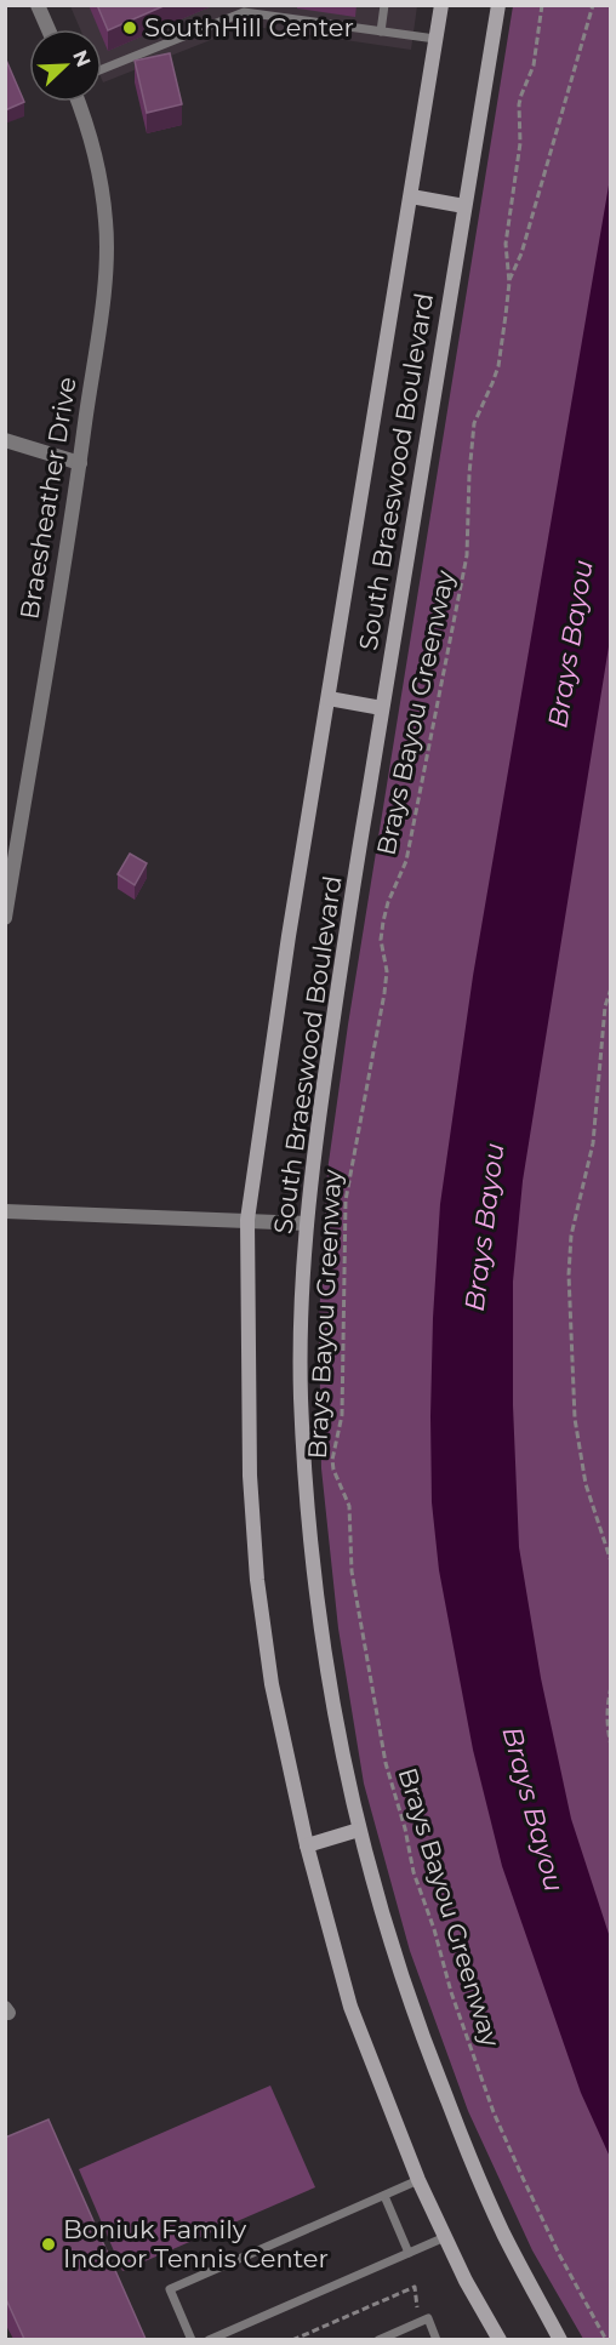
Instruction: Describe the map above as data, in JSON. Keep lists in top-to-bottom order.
{
  "streets": {
    "main road": ["South Braeswood Boulevard"],
    "street": ["Braesheather Drive"],
    "path": ["Brays Bayou Greenway"]
  },
  "water": ["Brays Bayou"],
  "places": ["SouthHill Center", "Boniuk Family Indoor Tennis Center"],
  "north": "top right"
}
